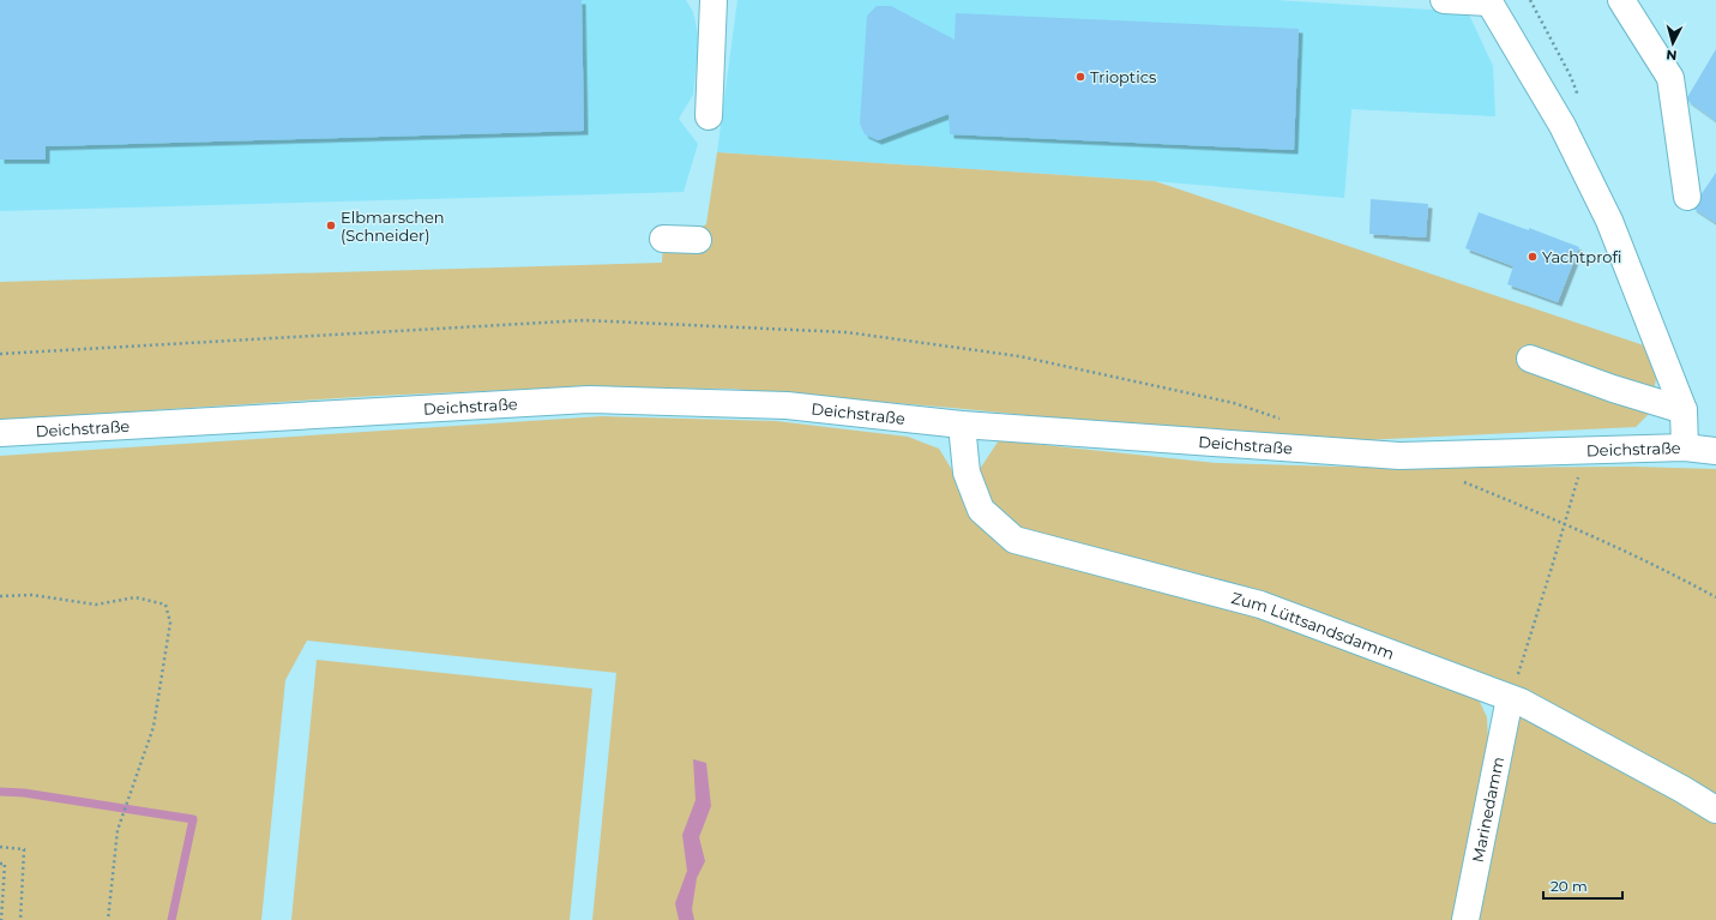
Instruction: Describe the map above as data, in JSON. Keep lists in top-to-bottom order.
{
  "streets": {
    "street": ["Deichstraße", "Zum Lüttsandsdamm", "Marinedamm"]
  },
  "crossings": [
    ["Deichstraße", "Zum Lüttsandsdamm"],
    ["Zum Lüttsandsdamm", "Marinedamm"]
  ],
  "places": ["Trioptics", "Elbmarschen (Schneider)", "Yachtprofi"],
  "scale_bar": "20 m",
  "north": "bottom"
}
